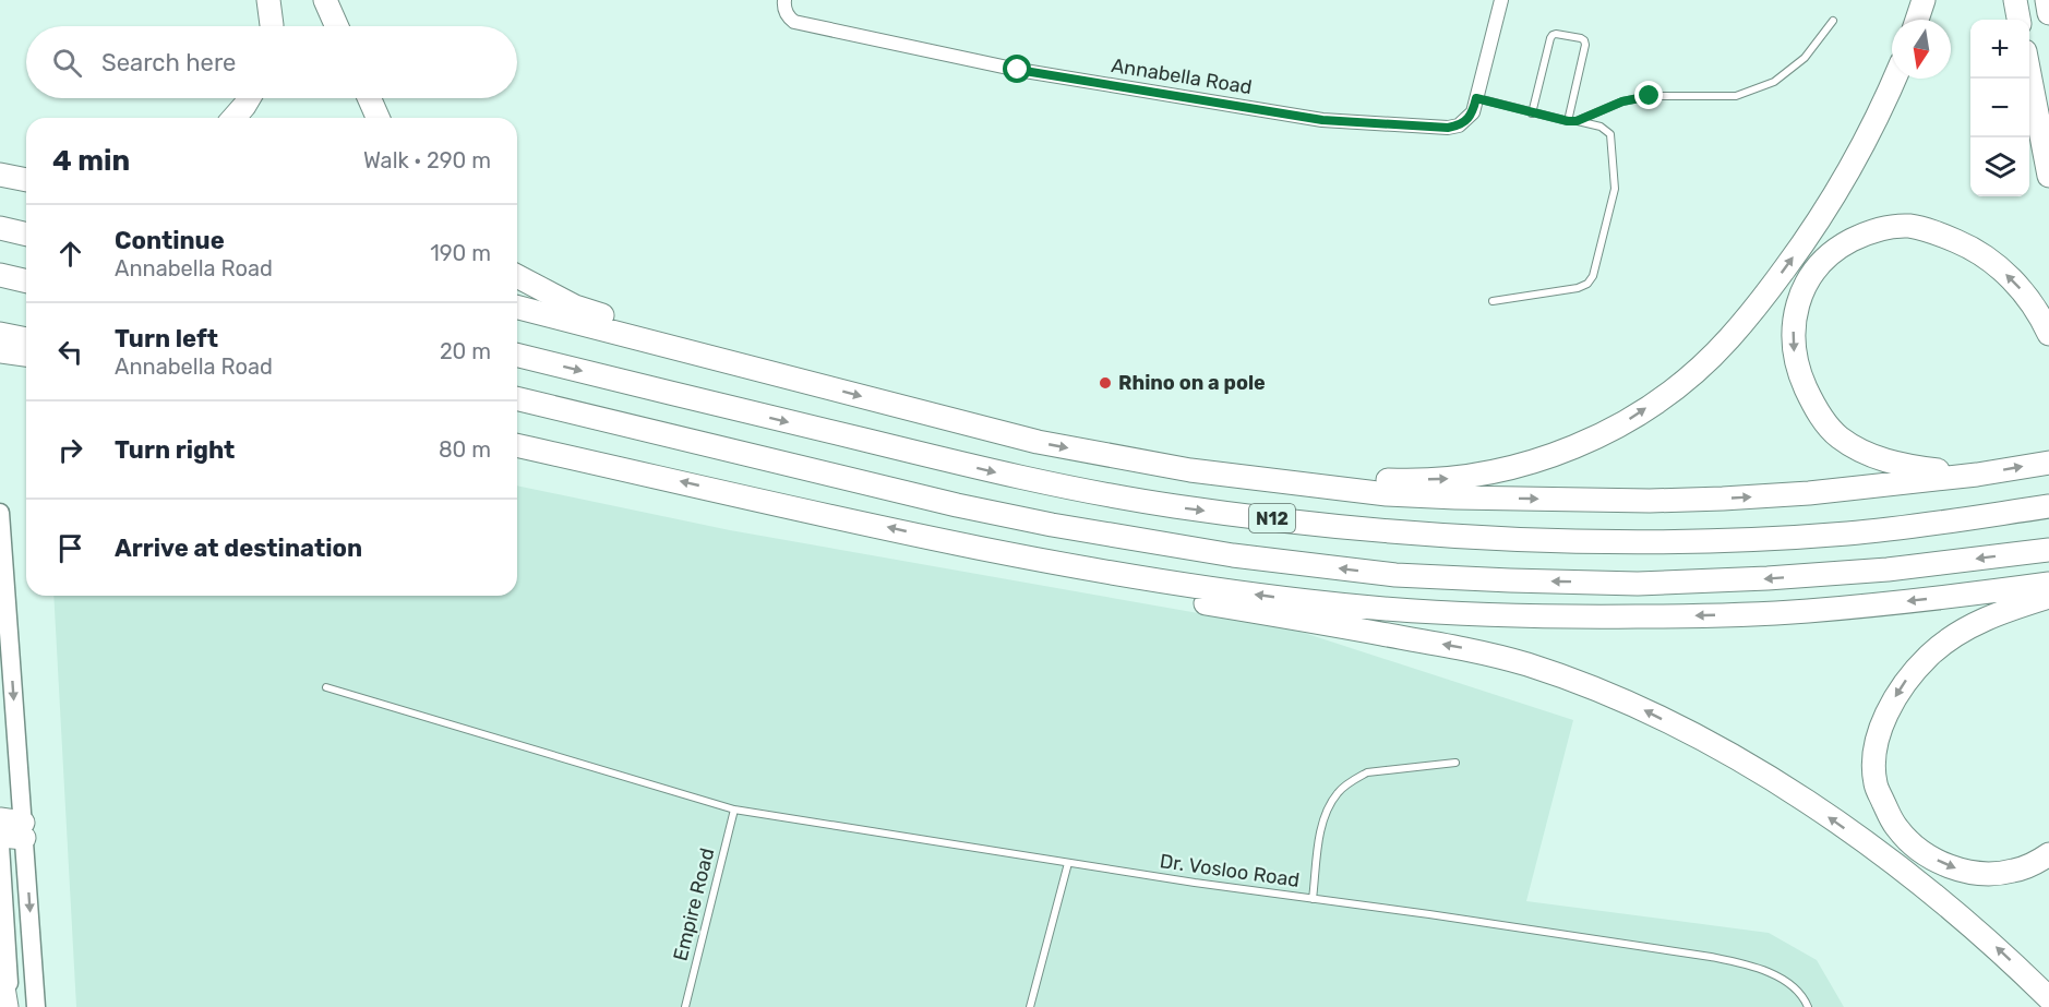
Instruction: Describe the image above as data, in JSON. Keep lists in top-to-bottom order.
{
  "streets": {
    "highway": ["N12"],
    "street": ["Annabella Road"],
    "lane": ["Dr. Vosloo Road", "Empire Road"]
  },
  "crossings": [
    ["Dr. Vosloo Road", "Empire Road"]
  ],
  "places": ["Rhino on a pole"],
  "north": "bottom",
  "page": {
    "map_buttons": ["+", "−"],
    "search": "Search here",
    "heading": ["4 min", "Walk · 290 m"],
    "list": [
      ["Continue", "Annabella Road", "190 m"],
      ["Turn left", "Annabella Road", "20 m"],
      ["Turn right", "80 m"],
      "Arrive at destination"
    ]
  }
}
